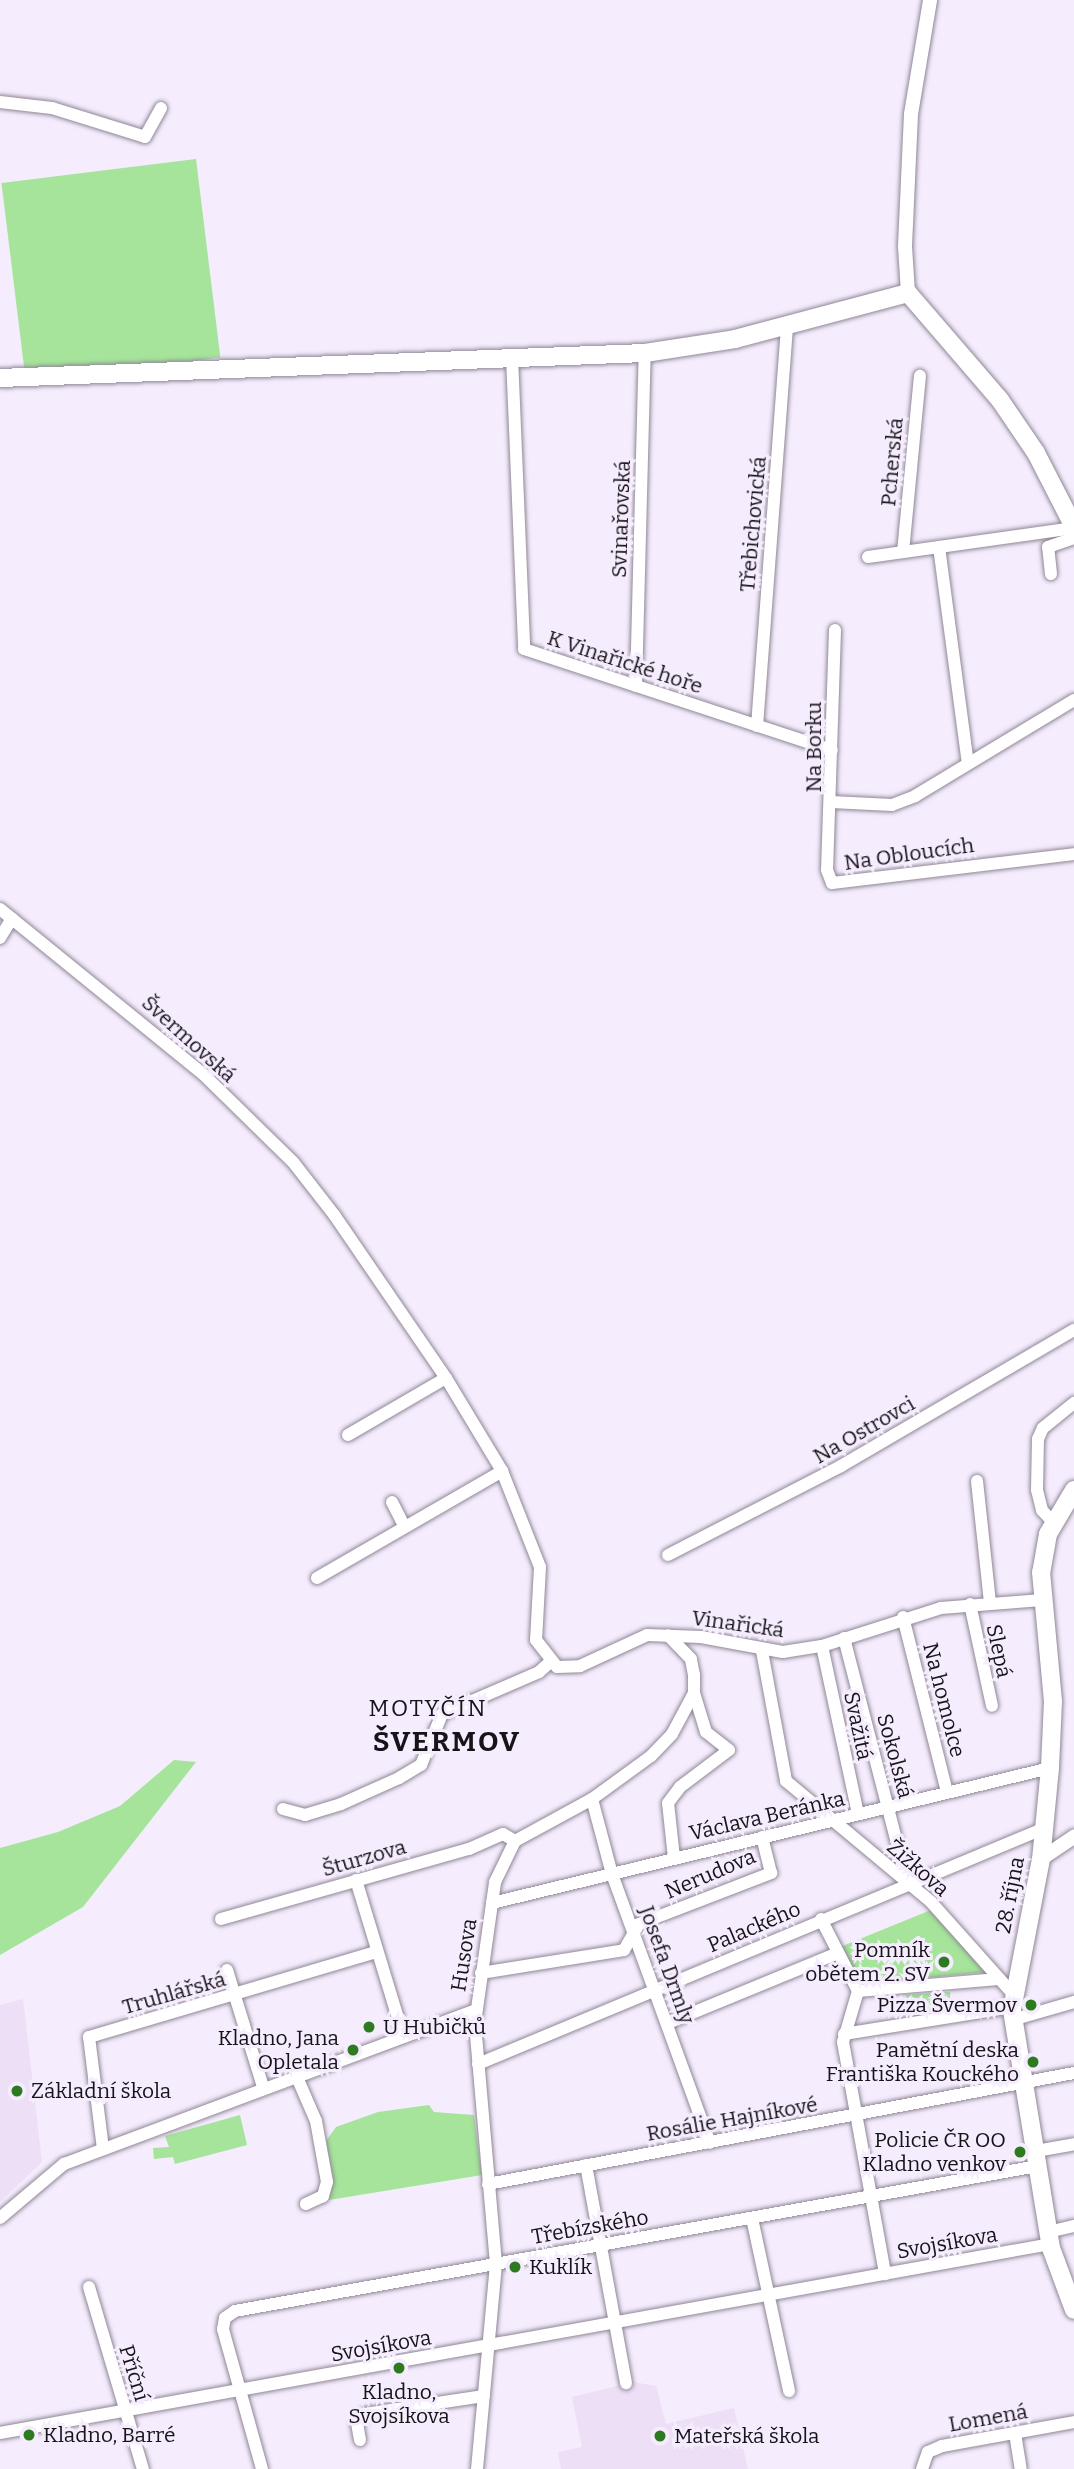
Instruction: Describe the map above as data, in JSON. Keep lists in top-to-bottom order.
{
  "streets": {
    "main road": ["28. října"],
    "street": [
      "Pcherská",
      "Svinařovská",
      "Třebichovická",
      "K Vinařické hoře",
      "Na Borku",
      "Na Obloucích",
      "Švermovská",
      "Na Ostrovci",
      "Vinařická",
      "Slepá",
      "Na homolce",
      "Svažitá",
      "Sokolská",
      "Václava Beránka",
      "Šturzova",
      "Žižkova",
      "Nerudova",
      "Palackého",
      "Husova",
      "Josefa Drmly",
      "Truhlářská",
      "Rosálie Hajníkové",
      "Třebízského",
      "Svojsíkova",
      "Příční",
      "Lomená"
    ]
  },
  "crossings": [
    ["Svinařovská", "K Vinařické hoře"],
    ["Třebichovická", "K Vinařické hoře"],
    ["K Vinařické hoře", "Na Borku"],
    ["Na Borku", "Na Obloucích"],
    ["Vinařická", "Slepá"],
    ["Vinařická", "Na homolce"],
    ["Vinařická", "Svažitá"],
    ["Vinařická", "Sokolská"],
    ["Vinařická", "Žižkova"],
    ["Vinařická", "28. října"],
    ["Na homolce", "Václava Beránka"],
    ["Svažitá", "Václava Beránka"],
    ["Sokolská", "Václava Beránka"],
    ["Sokolská", "Žižkova"],
    ["Sokolská", "Palackého"],
    ["Václava Beránka", "Žižkova"],
    ["Václava Beránka", "Nerudova"],
    ["Václava Beránka", "28. října"],
    ["Václava Beránka", "Husova"],
    ["Václava Beránka", "Josefa Drmly"],
    ["Šturzova", "Husova"],
    ["Žižkova", "28. října"],
    ["Žižkova", "Palackého"],
    ["Nerudova", "Husova"],
    ["Nerudova", "Josefa Drmly"],
    ["28. října", "Palackého"],
    ["28. října", "Rosálie Hajníkové"],
    ["28. října", "Třebízského"],
    ["28. října", "Svojsíkova"],
    ["Palackého", "Husova"],
    ["Palackého", "Josefa Drmly"],
    ["Husova", "Rosálie Hajníkové"],
    ["Husova", "Třebízského"],
    ["Husova", "Svojsíkova"],
    ["Josefa Drmly", "Rosálie Hajníkové"],
    ["Třebízského", "Svojsíkova"],
    ["Svojsíkova", "Příční"]
  ],
  "districts": ["MOTYČÍN", "ŠVERMOV"],
  "places": [
    "Pomník obětem 2. SV",
    "Pizza Švermov",
    "U Hubičků",
    "Kladno, Jana Opletala",
    "Pamětní deska Františka Kouckého",
    "Základní škola",
    "Policie ČR OO Kladno venkov",
    "Kuklík",
    "Kladno, Svojsíkova",
    "Kladno, Barré",
    "Mateřská škola"
  ]
}
